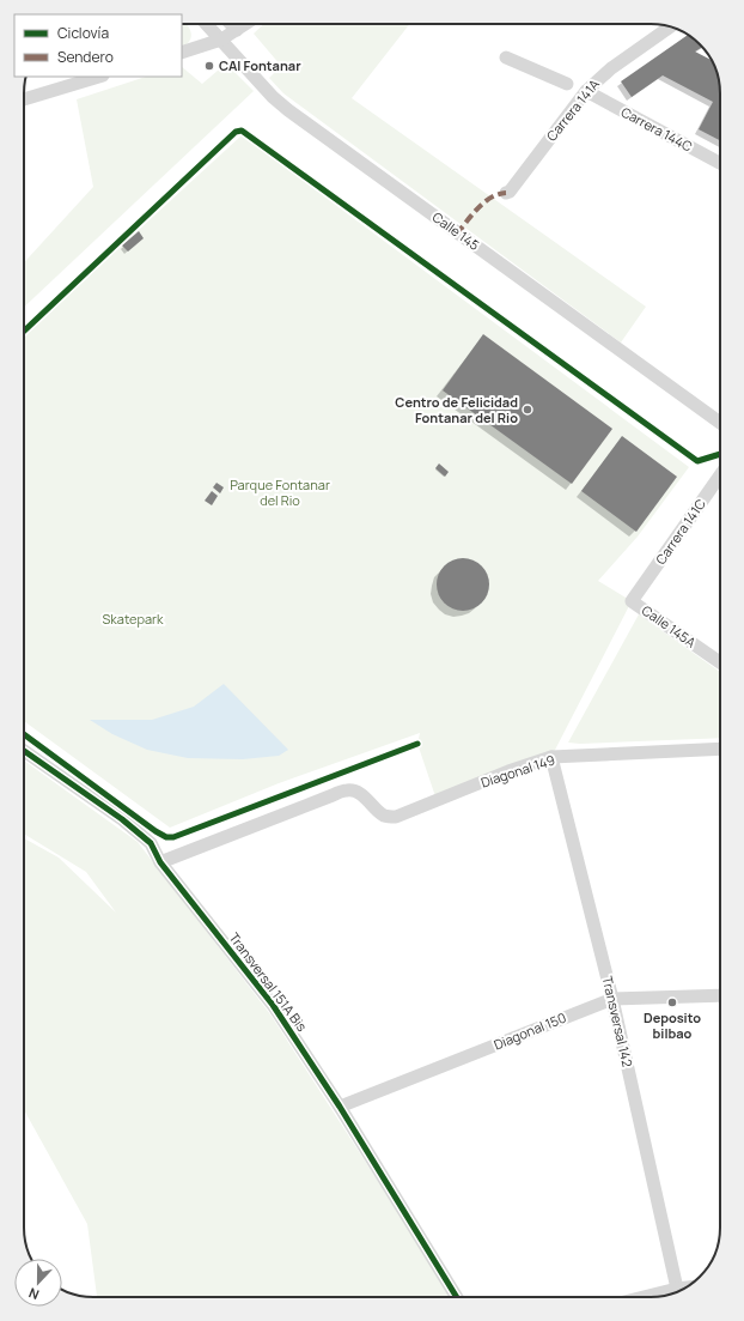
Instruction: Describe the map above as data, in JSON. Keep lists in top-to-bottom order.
{
  "streets": {
    "street": [
      "Carrera 141A",
      "Carrera 144C",
      "Calle 145",
      "Carrera 141C",
      "Calle 145A",
      "Diagonal 149",
      "Transversal 151A Bis",
      "Transversal 142",
      "Diagonal 150"
    ]
  },
  "crossings": [
    ["Carrera 141A", "Carrera 144C"],
    ["Carrera 141C", "Calle 145A"],
    ["Diagonal 149", "Transversal 151A Bis"],
    ["Diagonal 149", "Transversal 142"],
    ["Transversal 151A Bis", "Diagonal 150"],
    ["Transversal 142", "Diagonal 150"]
  ],
  "parks": ["Parque Fontanar del Rio", "Skatepark"],
  "places": ["CAI Fontanar", "Centro de Felicidad Fontanar del Rio", "Deposito bilbao"],
  "legend": ["Ciclovía", "Sendero"],
  "north": "bottom"
}
